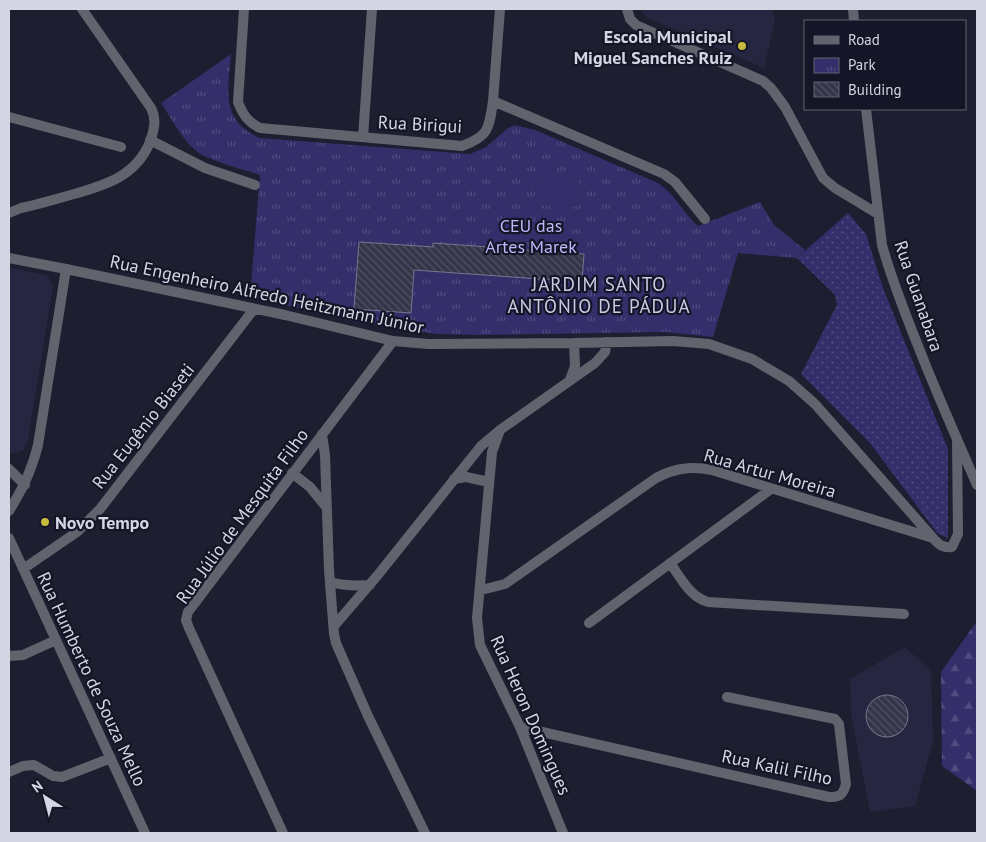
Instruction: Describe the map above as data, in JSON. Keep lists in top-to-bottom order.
{
  "streets": {
    "street": [
      "Rua Birigui",
      "Rua Engenheiro Alfredo Heitzmann Júnior",
      "Rua Guanabara",
      "Rua Eugênio Biaseti",
      "Rua Artur Moreira",
      "Rua Júlio de Mesquita Filho",
      "Rua Humberto de Souza Mello",
      "Rua Heron Domingues",
      "Rua Kalil Filho"
    ]
  },
  "crossings": [
    ["Rua Engenheiro Alfredo Heitzmann Júnior", "Rua Guanabara"],
    ["Rua Engenheiro Alfredo Heitzmann Júnior", "Rua Eugênio Biaseti"],
    ["Rua Engenheiro Alfredo Heitzmann Júnior", "Rua Artur Moreira"],
    ["Rua Engenheiro Alfredo Heitzmann Júnior", "Rua Júlio de Mesquita Filho"],
    ["Rua Eugênio Biaseti", "Rua Humberto de Souza Mello"],
    ["Rua Artur Moreira", "Rua Heron Domingues"],
    ["Rua Heron Domingues", "Rua Kalil Filho"]
  ],
  "districts": ["JARDIM SANTO ANTÔNIO DE PÁDUA"],
  "parks": ["CEU das Artes Marek"],
  "places": ["Escola Municipal Miguel Sanches Ruiz", "Novo Tempo"],
  "legend": ["Road", "Park", "Building"],
  "north": "top left"
}
